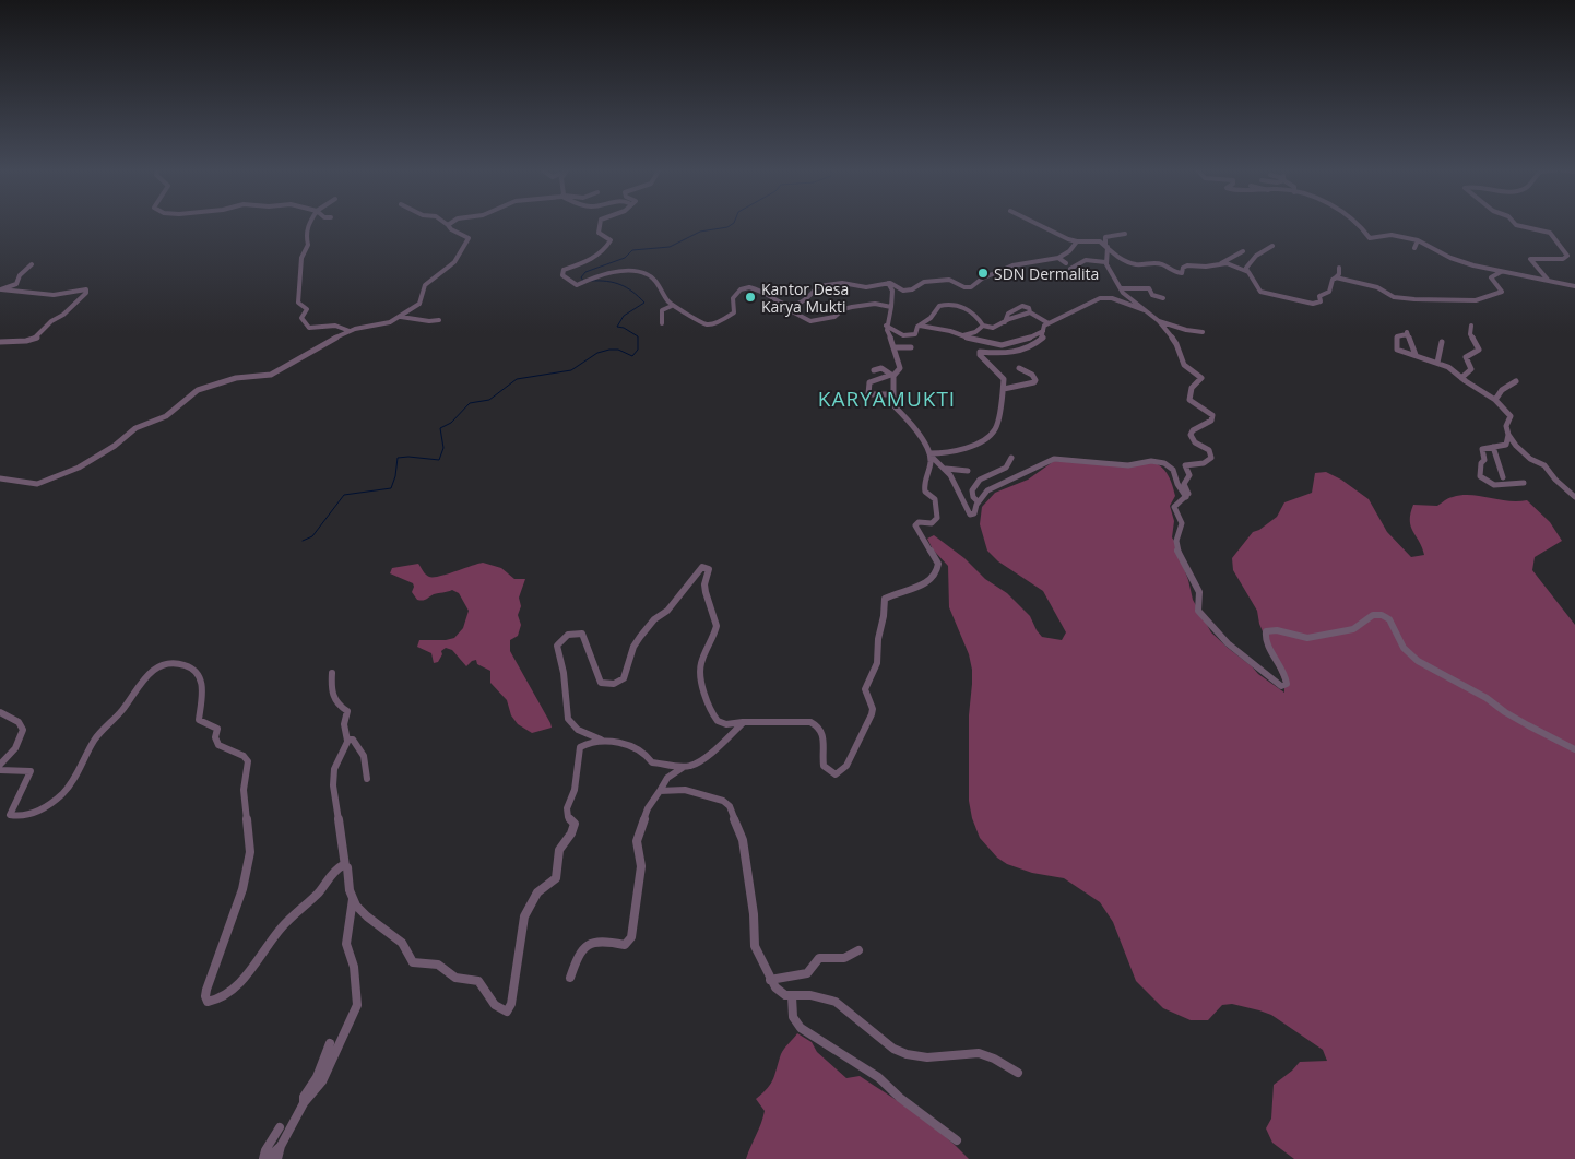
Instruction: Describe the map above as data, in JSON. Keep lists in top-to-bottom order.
{
  "districts": ["KARYAMUKTI"],
  "places": ["SDN Dermalita", "Kantor Desa Karya Mukti"]
}
